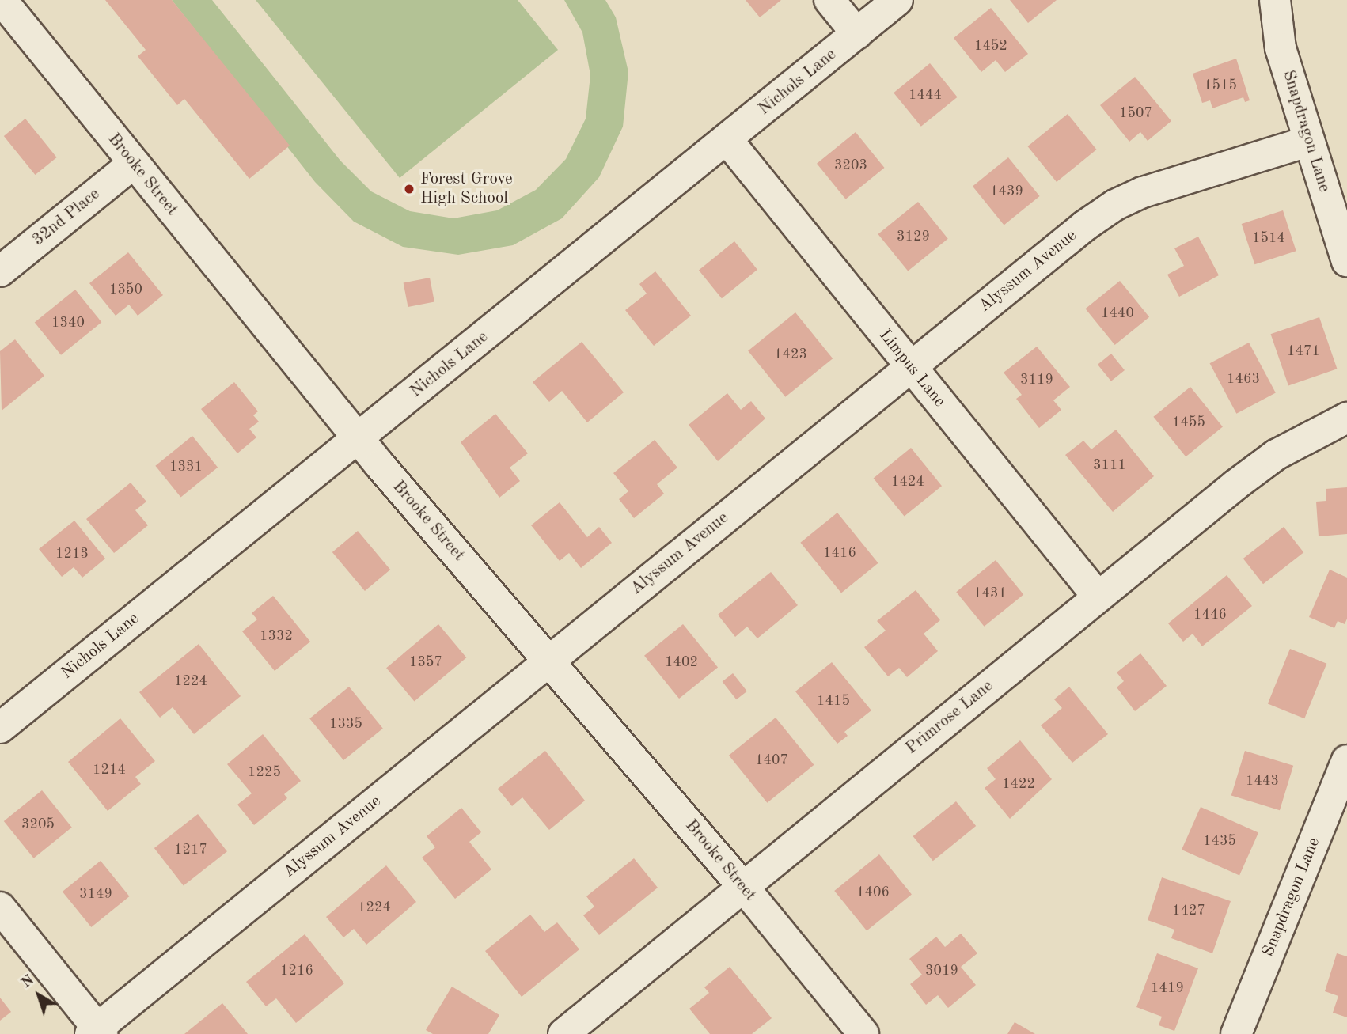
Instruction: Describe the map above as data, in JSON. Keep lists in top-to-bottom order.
{
  "streets": {
    "street": [
      "Nichols Lane",
      "Snapdragon Lane",
      "Brooke Street",
      "32nd Place",
      "Alyssum Avenue",
      "Limpus Lane",
      "Primrose Lane"
    ]
  },
  "crossings": [
    ["Nichols Lane", "Brooke Street"],
    ["Nichols Lane", "Limpus Lane"],
    ["Snapdragon Lane", "Alyssum Avenue"],
    ["Brooke Street", "32nd Place"],
    ["Brooke Street", "Alyssum Avenue"],
    ["Brooke Street", "Primrose Lane"],
    ["Alyssum Avenue", "Limpus Lane"],
    ["Limpus Lane", "Primrose Lane"]
  ],
  "places": ["Forest Grove High School"],
  "house_numbers": [
    "1452",
    "1515",
    "1444",
    "1507",
    "3203",
    "1439",
    "3129",
    "1514",
    "1350",
    "1440",
    "1340",
    "1471",
    "1423",
    "1463",
    "3119",
    "1455",
    "3111",
    "1331",
    "1424",
    "1416",
    "1213",
    "1431",
    "1446",
    "1332",
    "1357",
    "1402",
    "1224",
    "1415",
    "1335",
    "1407",
    "1214",
    "1225",
    "1443",
    "1422",
    "3205",
    "1435",
    "1217",
    "1406",
    "3149",
    "1224",
    "1427",
    "1216",
    "3019",
    "1419"
  ],
  "north": "top left"
}
